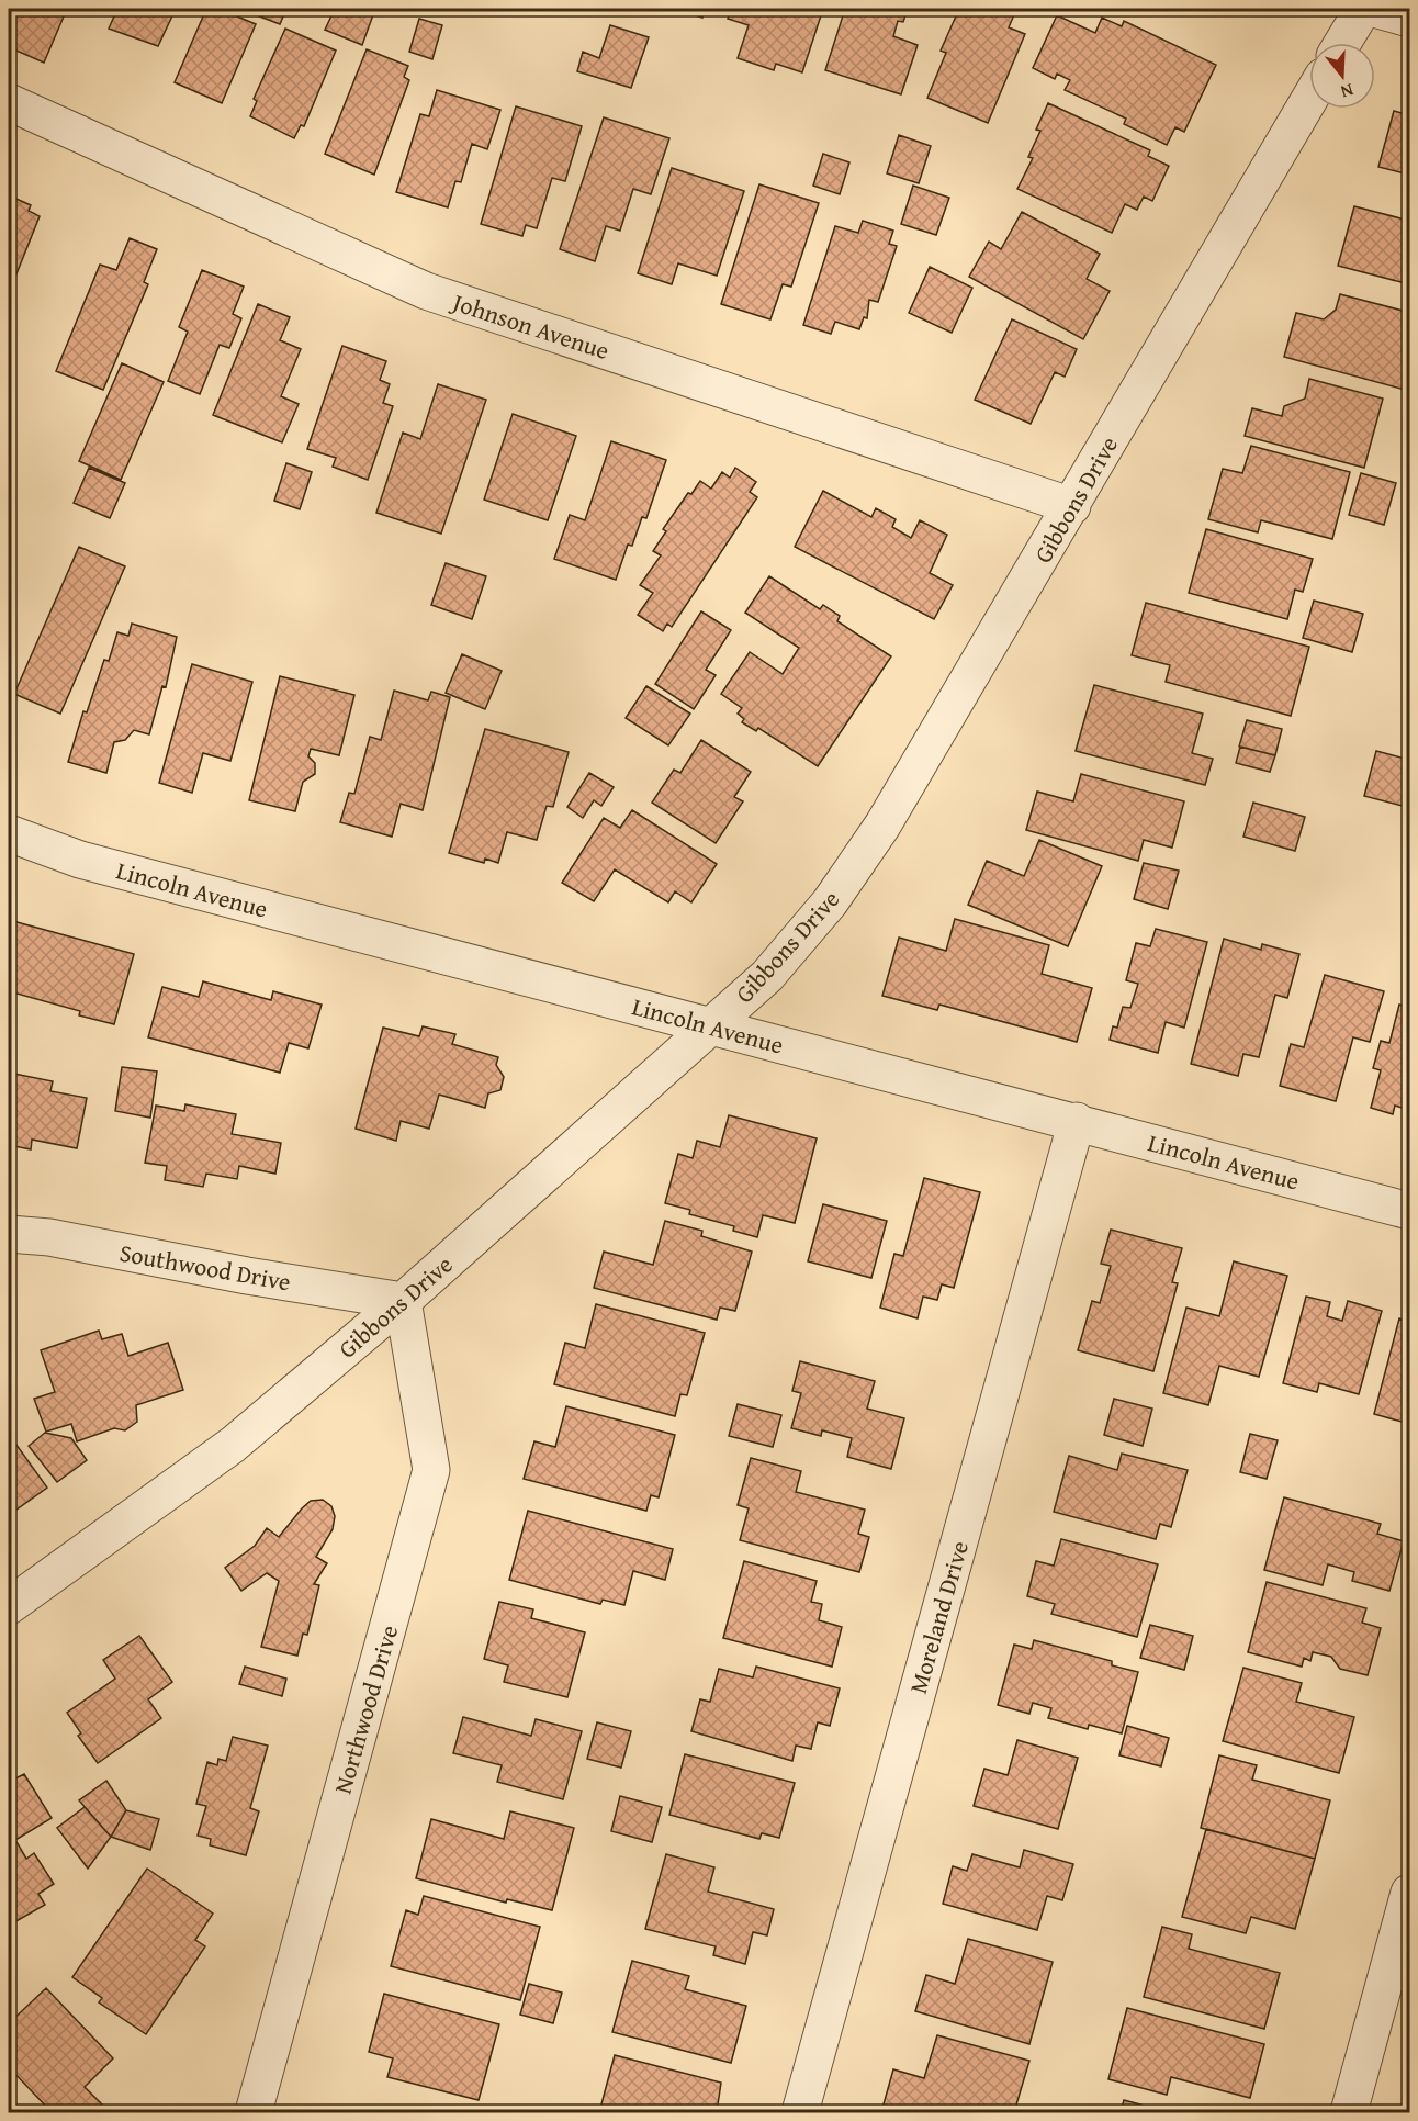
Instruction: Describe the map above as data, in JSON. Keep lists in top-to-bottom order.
{
  "streets": {
    "street": [
      "Johnson Avenue",
      "Gibbons Drive",
      "Lincoln Avenue",
      "Southwood Drive",
      "Moreland Drive",
      "Northwood Drive"
    ]
  },
  "crossings": [
    ["Johnson Avenue", "Gibbons Drive"],
    ["Gibbons Drive", "Lincoln Avenue"],
    ["Gibbons Drive", "Southwood Drive"],
    ["Gibbons Drive", "Northwood Drive"],
    ["Lincoln Avenue", "Moreland Drive"],
    ["Southwood Drive", "Northwood Drive"]
  ],
  "north": "bottom"
}
